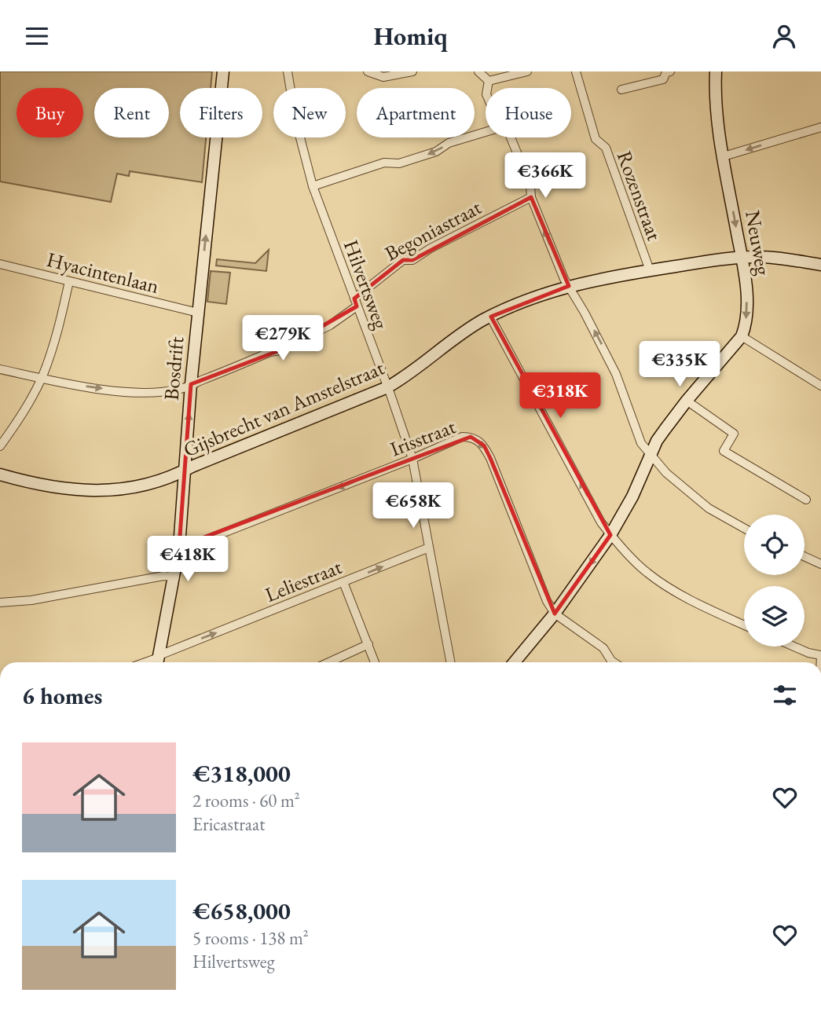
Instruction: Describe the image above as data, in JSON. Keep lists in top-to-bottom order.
{
  "streets": {
    "street": [
      "Rozenstraat",
      "Begoniastraat",
      "Neuweg",
      "Hyacintenlaan",
      "Hilvertsweg",
      "Bosdrift",
      "Gijsbrecht van Amstelstraat",
      "Irisstraat",
      "Leliestraat"
    ]
  },
  "crossings": [
    ["Rozenstraat", "Gijsbrecht van Amstelstraat"],
    ["Begoniastraat", "Hilvertsweg"],
    ["Begoniastraat", "Bosdrift"],
    ["Neuweg", "Gijsbrecht van Amstelstraat"],
    ["Hyacintenlaan", "Bosdrift"],
    ["Hilvertsweg", "Gijsbrecht van Amstelstraat"],
    ["Hilvertsweg", "Irisstraat"],
    ["Hilvertsweg", "Leliestraat"],
    ["Bosdrift", "Gijsbrecht van Amstelstraat"],
    ["Bosdrift", "Irisstraat"],
    ["Bosdrift", "Leliestraat"]
  ],
  "one_way": ["Neuweg", "Bosdrift", "Leliestraat"],
  "page": {
    "header": "Homiq",
    "chip": [
      "Buy",
      "Rent",
      "Filters",
      "New",
      "Apartment",
      "House"
    ],
    "price": [
      "€366K",
      "€279K",
      "€335K",
      "€318K",
      "€658K",
      "€418K"
    ],
    "heading": "6 homes",
    "list": [
      {
        "name": "€318,000",
        "note": "2 rooms · 60 m² · Ericastraat"
      },
      {
        "name": "€658,000",
        "note": "5 rooms · 138 m² · Hilvertsweg"
      }
    ]
  }
}
